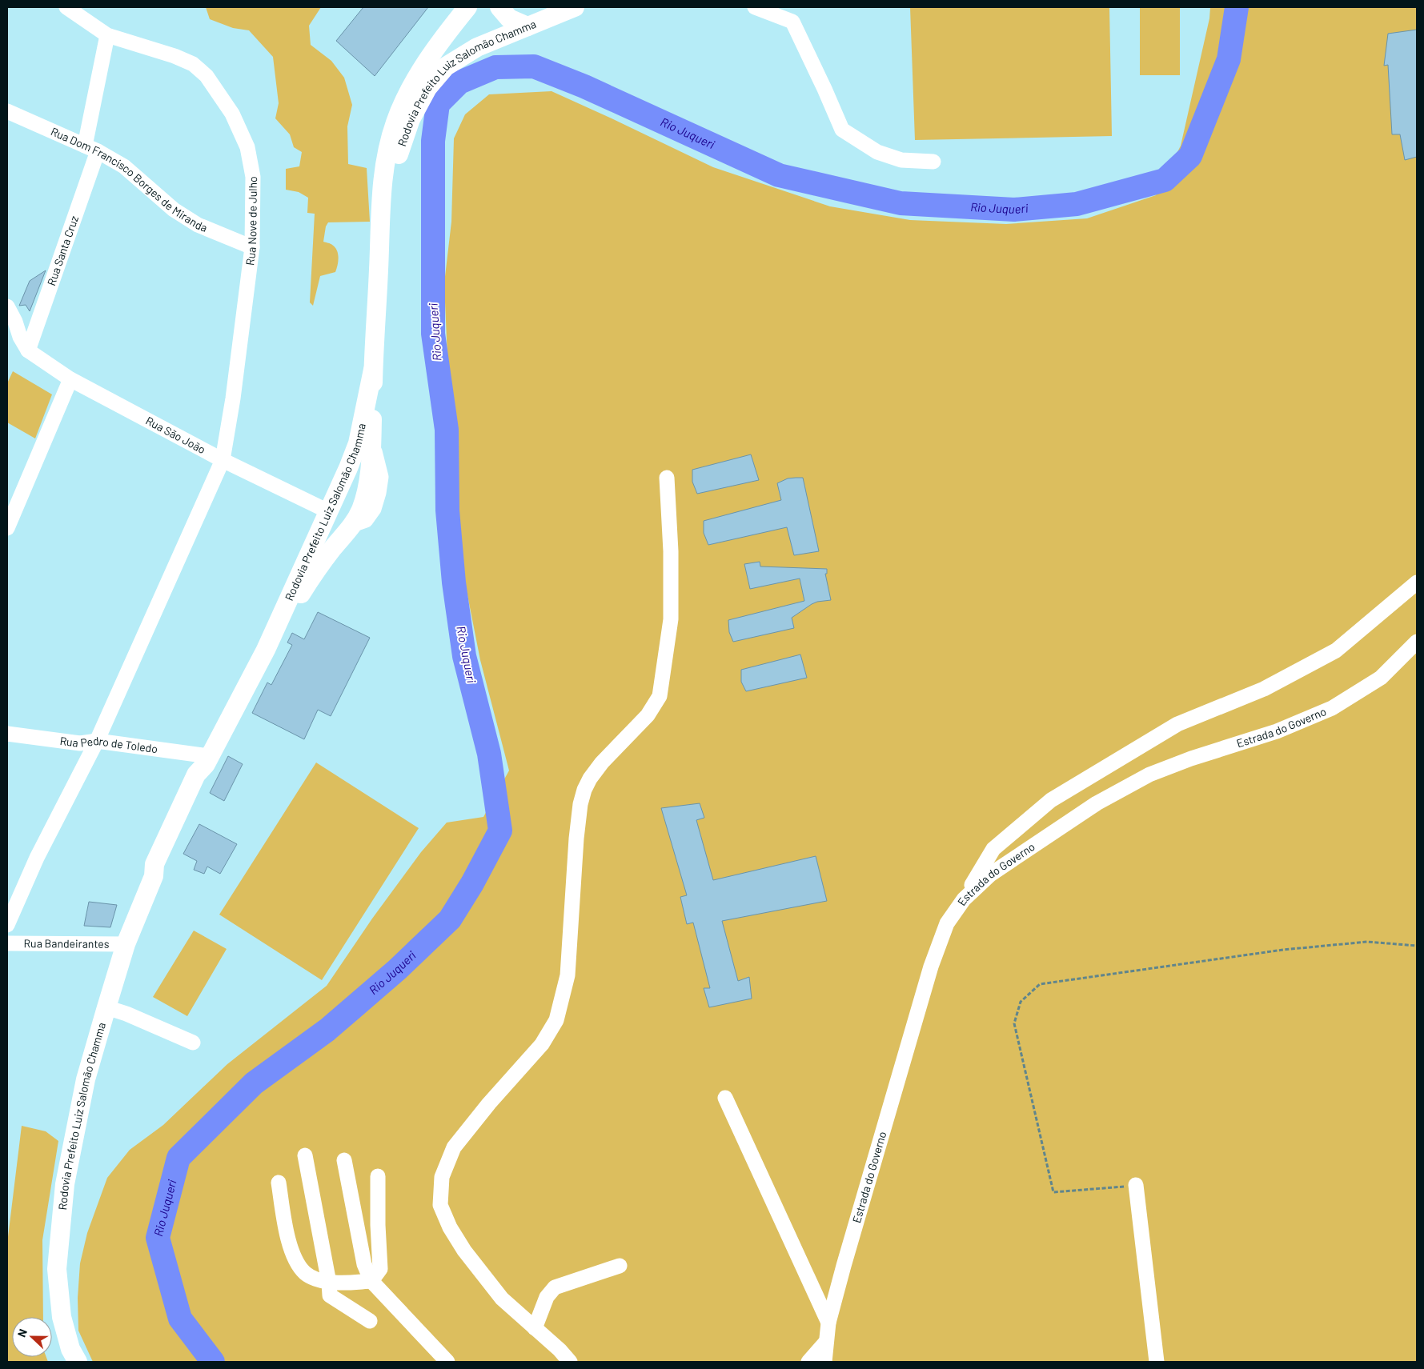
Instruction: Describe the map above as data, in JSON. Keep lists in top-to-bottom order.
{
  "streets": {
    "main road": ["Rodovia Prefeito Luiz Salomão Chamma"],
    "street": [
      "Rua Dom Francisco Borges de Miranda",
      "Rua Nove de Julho",
      "Rua Santa Cruz",
      "Rua São João",
      "Estrada do Governo",
      "Rua Pedro de Toledo",
      "Rua Bandeirantes"
    ]
  },
  "crossings": [
    ["Rodovia Prefeito Luiz Salomão Chamma", "Rua São João"],
    ["Rodovia Prefeito Luiz Salomão Chamma", "Rua Pedro de Toledo"],
    ["Rodovia Prefeito Luiz Salomão Chamma", "Rua Bandeirantes"],
    ["Rua Dom Francisco Borges de Miranda", "Rua Nove de Julho"],
    ["Rua Dom Francisco Borges de Miranda", "Rua Santa Cruz"],
    ["Rua Nove de Julho", "Rua Santa Cruz"],
    ["Rua Nove de Julho", "Rua São João"],
    ["Rua Nove de Julho", "Rua Pedro de Toledo"],
    ["Rua Santa Cruz", "Rua São João"]
  ],
  "water": ["Rio Juqueri"],
  "north": "left"
}
